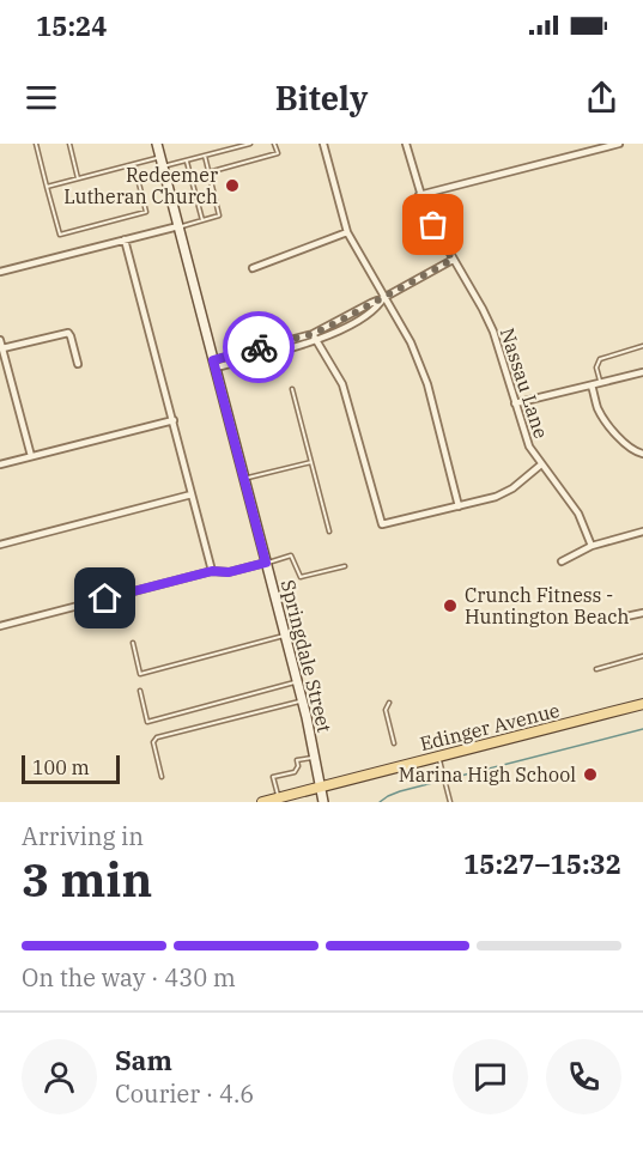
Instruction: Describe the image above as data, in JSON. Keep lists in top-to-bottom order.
{
  "streets": {
    "main road": ["Springdale Street", "Edinger Avenue"],
    "street": ["Nassau Lane"]
  },
  "crossings": [
    ["Springdale Street", "Edinger Avenue"]
  ],
  "places": ["Redeemer Lutheran Church", "Crunch Fitness - Huntington Beach", "Marina High School"],
  "scale_bar": "100 m",
  "page": {
    "status": "15:24",
    "header": "Bitely",
    "scale": "100 m",
    "heading": ["3 min", "Arriving in", "15:27–15:32"],
    "panel": ["Sam", "Courier · 4.6"],
    "bar": "On the way · 430 m"
  }
}
